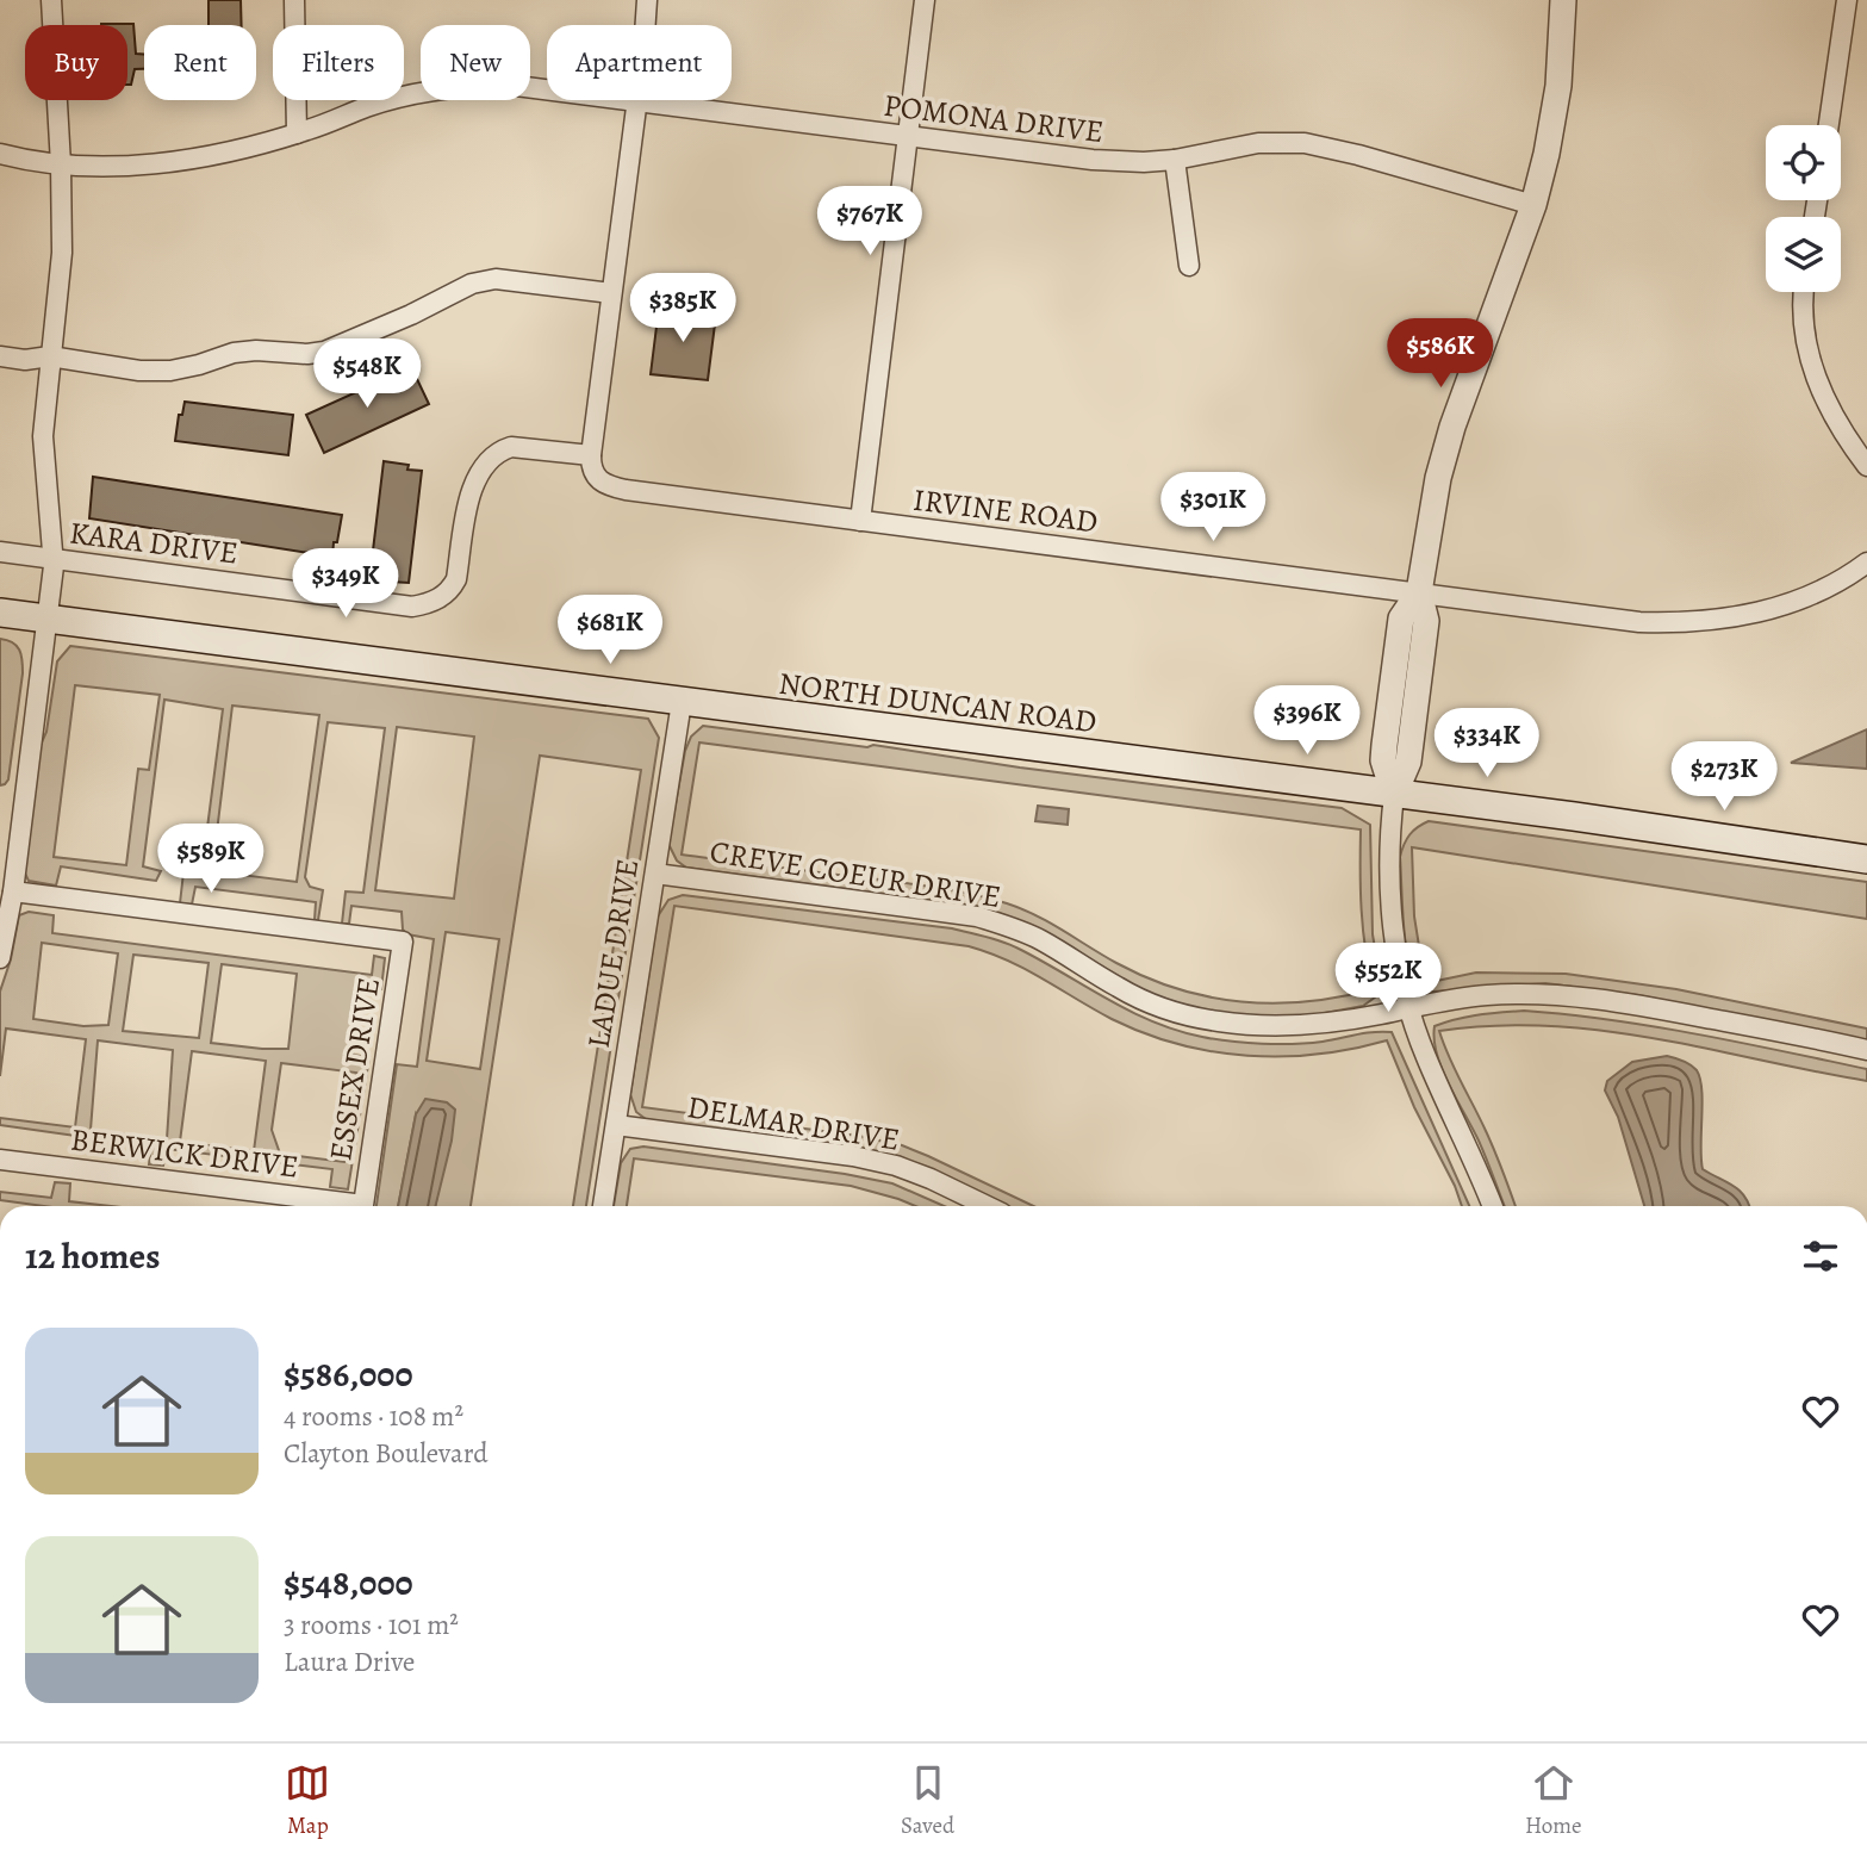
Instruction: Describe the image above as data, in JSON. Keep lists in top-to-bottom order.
{
  "streets": {
    "main road": ["NORTH DUNCAN ROAD"],
    "street": [
      "POMONA DRIVE",
      "IRVINE ROAD",
      "KARA DRIVE",
      "CREVE COEUR DRIVE",
      "LADUE DRIVE",
      "ESSEX DRIVE",
      "DELMAR DRIVE",
      "BERWICK DRIVE"
    ]
  },
  "crossings": [
    ["IRVINE ROAD", "KARA DRIVE"],
    ["NORTH DUNCAN ROAD", "LADUE DRIVE"],
    ["CREVE COEUR DRIVE", "LADUE DRIVE"],
    ["LADUE DRIVE", "DELMAR DRIVE"],
    ["ESSEX DRIVE", "BERWICK DRIVE"]
  ],
  "page": {
    "chip": [
      "Buy",
      "Rent",
      "Filters",
      "New",
      "Apartment"
    ],
    "price": [
      "$767K",
      "$385K",
      "$586K",
      "$548K",
      "$301K",
      "$349K",
      "$681K",
      "$396K",
      "$334K",
      "$273K",
      "$589K",
      "$552K"
    ],
    "heading": "12 homes",
    "list": [
      {
        "name": "$586,000",
        "note": "4 rooms · 108 m² · Clayton Boulevard"
      },
      {
        "name": "$548,000",
        "note": "3 rooms · 101 m² · Laura Drive"
      }
    ],
    "tabs": ["Map", "Saved", "Home"]
  }
}
